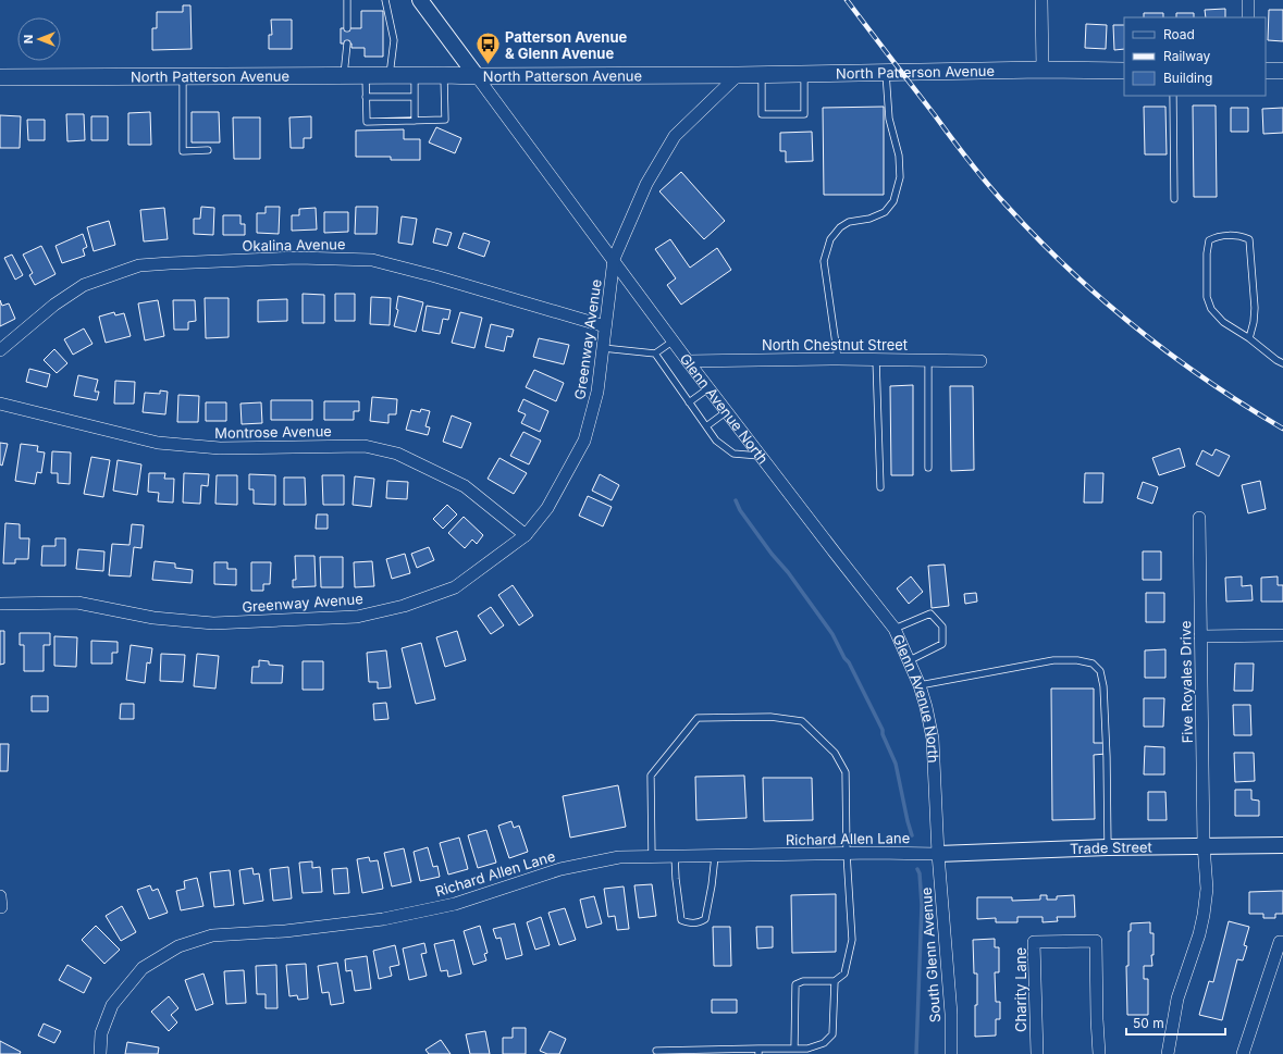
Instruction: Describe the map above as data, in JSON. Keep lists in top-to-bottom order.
{
  "streets": {
    "main road": ["North Patterson Avenue"],
    "street": [
      "Okalina Avenue",
      "Greenway Avenue",
      "North Chestnut Street",
      "Glenn Avenue North",
      "Montrose Avenue",
      "Five Royales Drive",
      "Richard Allen Lane",
      "Trade Street",
      "South Glenn Avenue",
      "Charity Lane"
    ]
  },
  "crossings": [
    ["North Patterson Avenue", "Greenway Avenue"],
    ["North Patterson Avenue", "Glenn Avenue North"],
    ["Okalina Avenue", "Greenway Avenue"],
    ["Greenway Avenue", "Glenn Avenue North"],
    ["Greenway Avenue", "Montrose Avenue"],
    ["North Chestnut Street", "Glenn Avenue North"],
    ["Glenn Avenue North", "Richard Allen Lane"],
    ["Glenn Avenue North", "Trade Street"],
    ["Glenn Avenue North", "South Glenn Avenue"],
    ["Five Royales Drive", "Trade Street"],
    ["Richard Allen Lane", "Trade Street"],
    ["Richard Allen Lane", "South Glenn Avenue"],
    ["Trade Street", "South Glenn Avenue"]
  ],
  "places": {
    "bus stop": ["Patterson Avenue & Glenn Avenue"]
  },
  "legend": ["Road", "Railway", "Building"],
  "scale_bar": "50 m",
  "north": "left"
}
